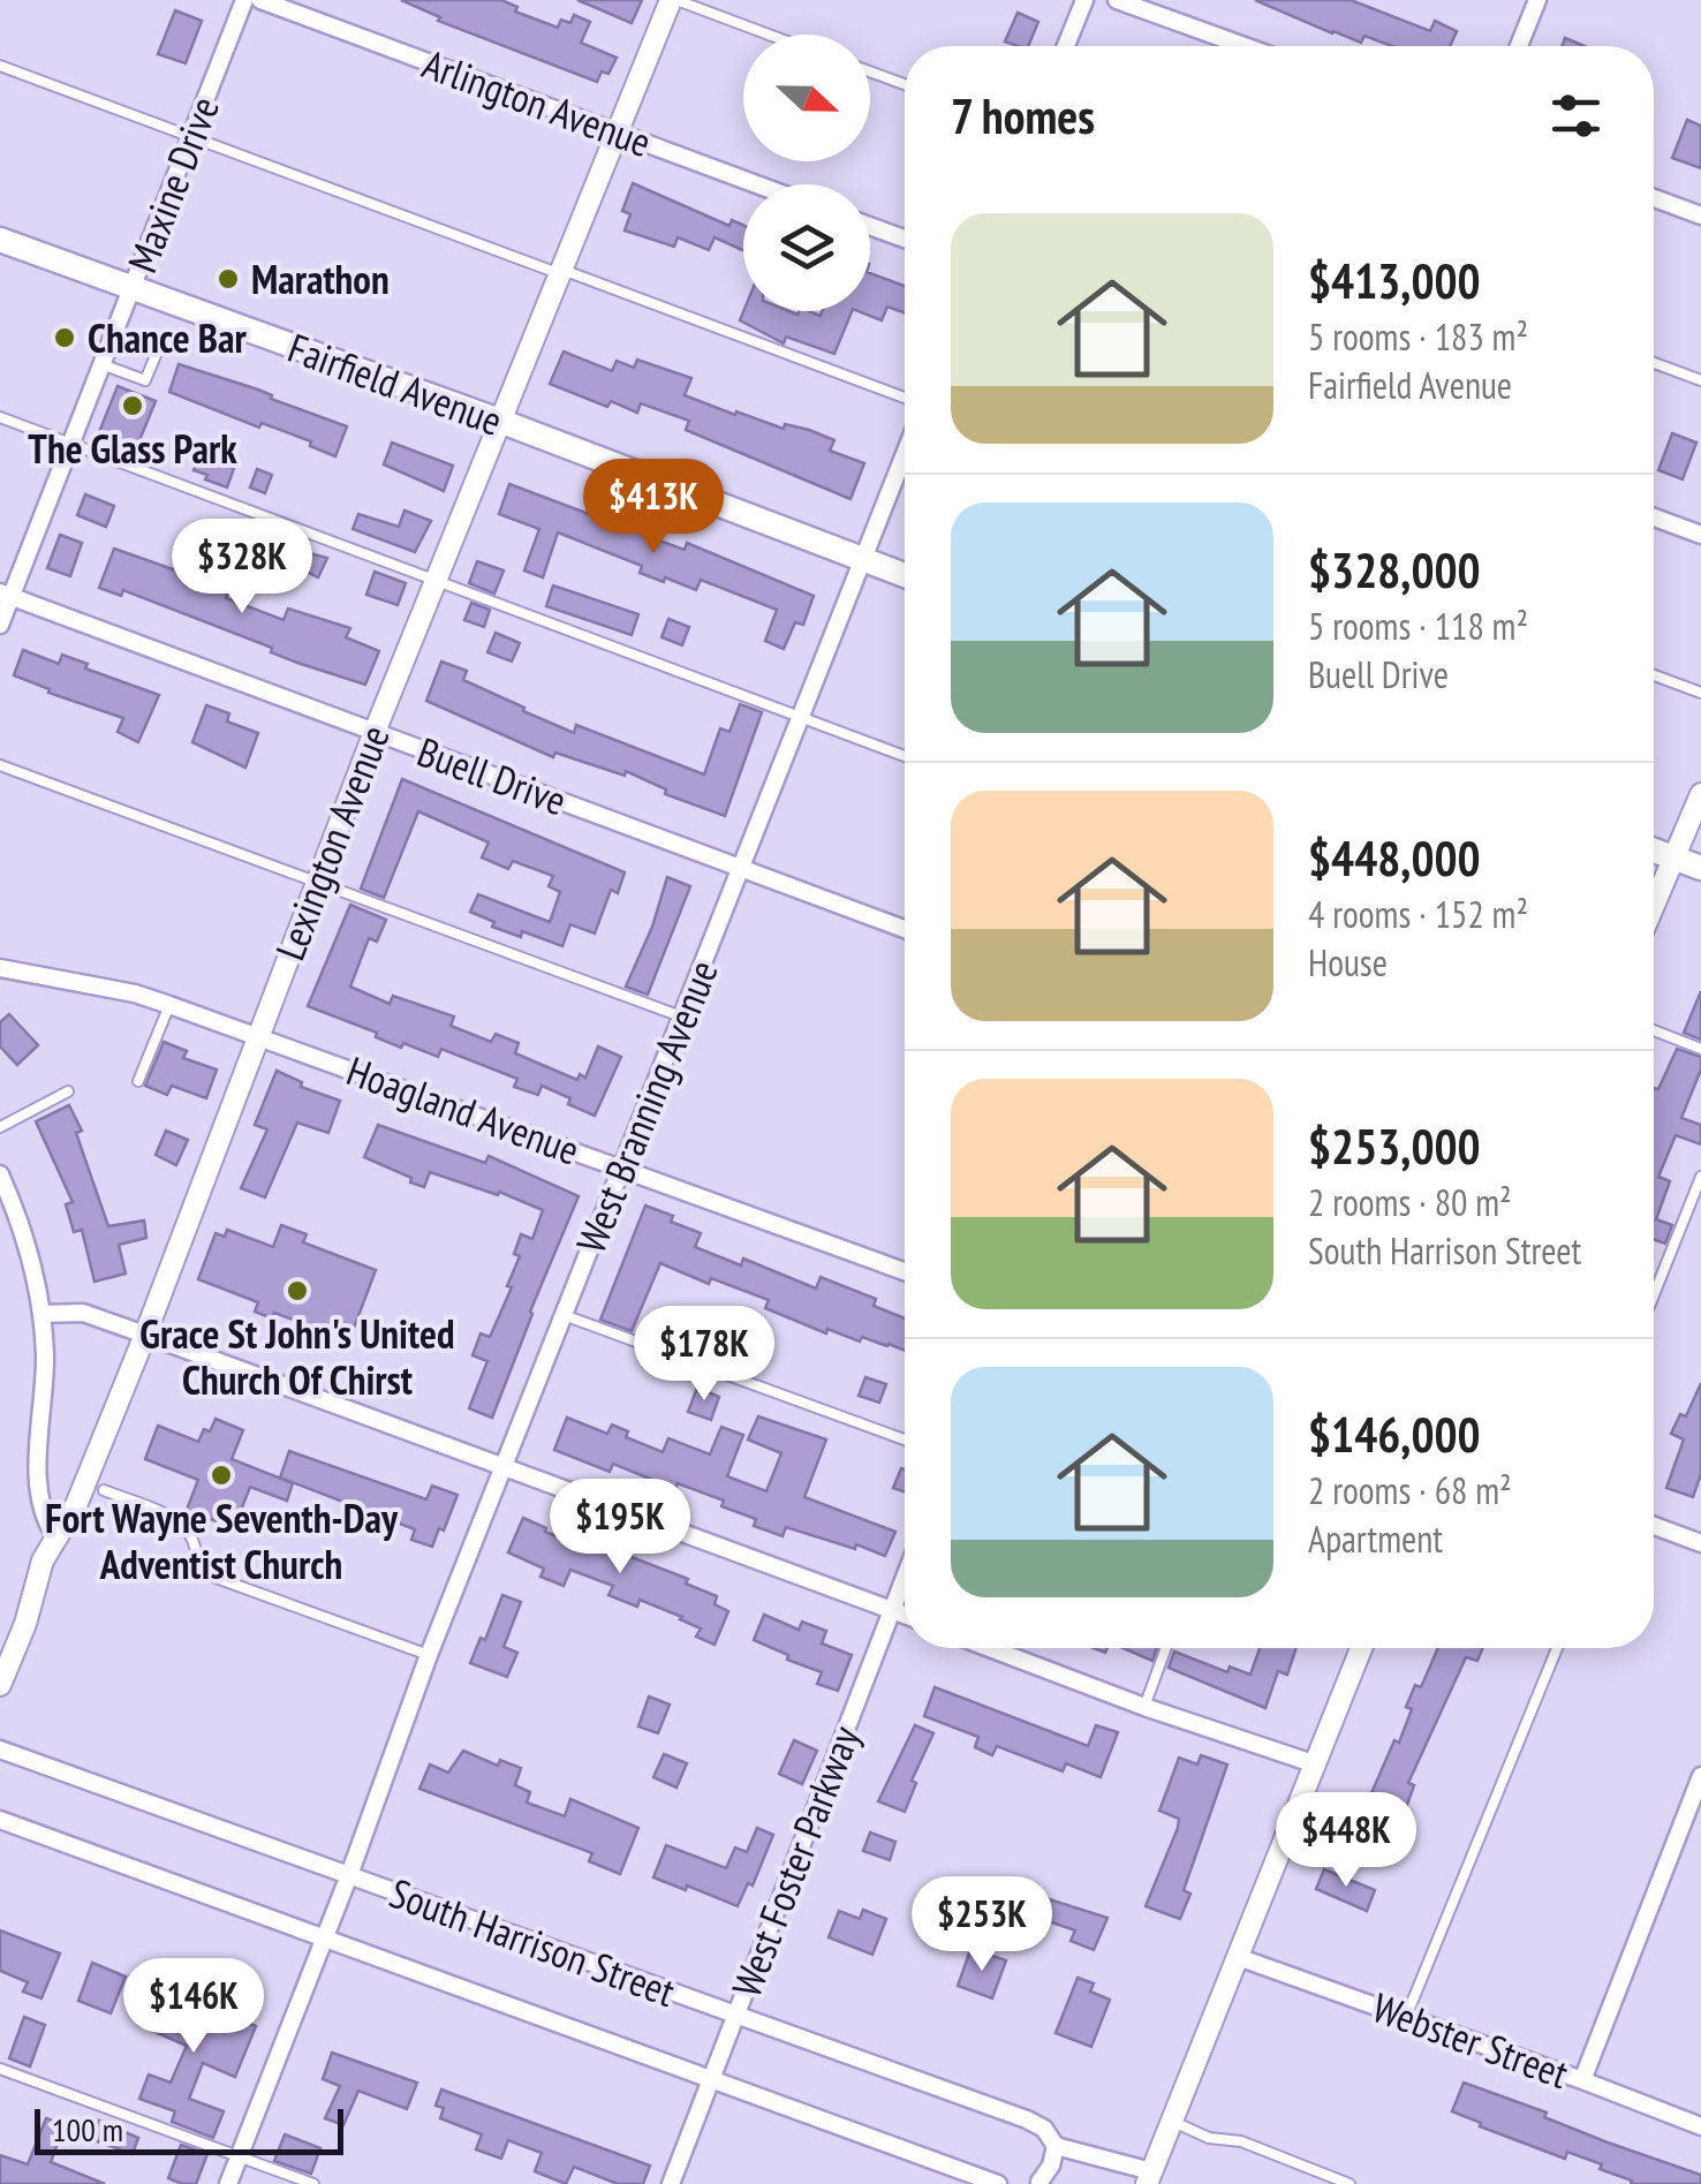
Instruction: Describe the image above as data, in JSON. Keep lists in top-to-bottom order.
{
  "streets": {
    "main road": ["Fairfield Avenue"],
    "street": [
      "Arlington Avenue",
      "Maxine Drive",
      "Buell Drive",
      "Lexington Avenue",
      "West Branning Avenue",
      "Hoagland Avenue",
      "West Foster Parkway",
      "South Harrison Street",
      "Webster Street"
    ]
  },
  "crossings": [
    ["Arlington Avenue", "Lexington Avenue"],
    ["Maxine Drive", "Fairfield Avenue"],
    ["Maxine Drive", "Buell Drive"],
    ["Fairfield Avenue", "Lexington Avenue"],
    ["Fairfield Avenue", "West Branning Avenue"],
    ["Buell Drive", "Lexington Avenue"],
    ["Buell Drive", "West Branning Avenue"],
    ["Lexington Avenue", "Hoagland Avenue"],
    ["West Branning Avenue", "Hoagland Avenue"],
    ["West Branning Avenue", "South Harrison Street"],
    ["West Foster Parkway", "South Harrison Street"]
  ],
  "places": [
    "Marathon",
    "Chance Bar",
    "The Glass Park",
    "Grace St John's United Church Of Chirst",
    "Fort Wayne Seventh-Day Adventist Church"
  ],
  "scale_bar": "100 m",
  "north": "right",
  "page": {
    "heading": "7 homes",
    "list": [
      {
        "name": "$413,000",
        "note": "5 rooms · 183 m² · Fairfield Avenue"
      },
      {
        "name": "$328,000",
        "note": "5 rooms · 118 m² · Buell Drive"
      },
      {
        "name": "$448,000",
        "note": "4 rooms · 152 m² · House"
      },
      {
        "name": "$253,000",
        "note": "2 rooms · 80 m² · South Harrison Street"
      },
      {
        "name": "$146,000",
        "note": "2 rooms · 68 m² · Apartment"
      }
    ],
    "price": [
      "$413K",
      "$328K",
      "$178K",
      "$195K",
      "$448K",
      "$253K",
      "$146K"
    ],
    "scale": "100 m"
  }
}
